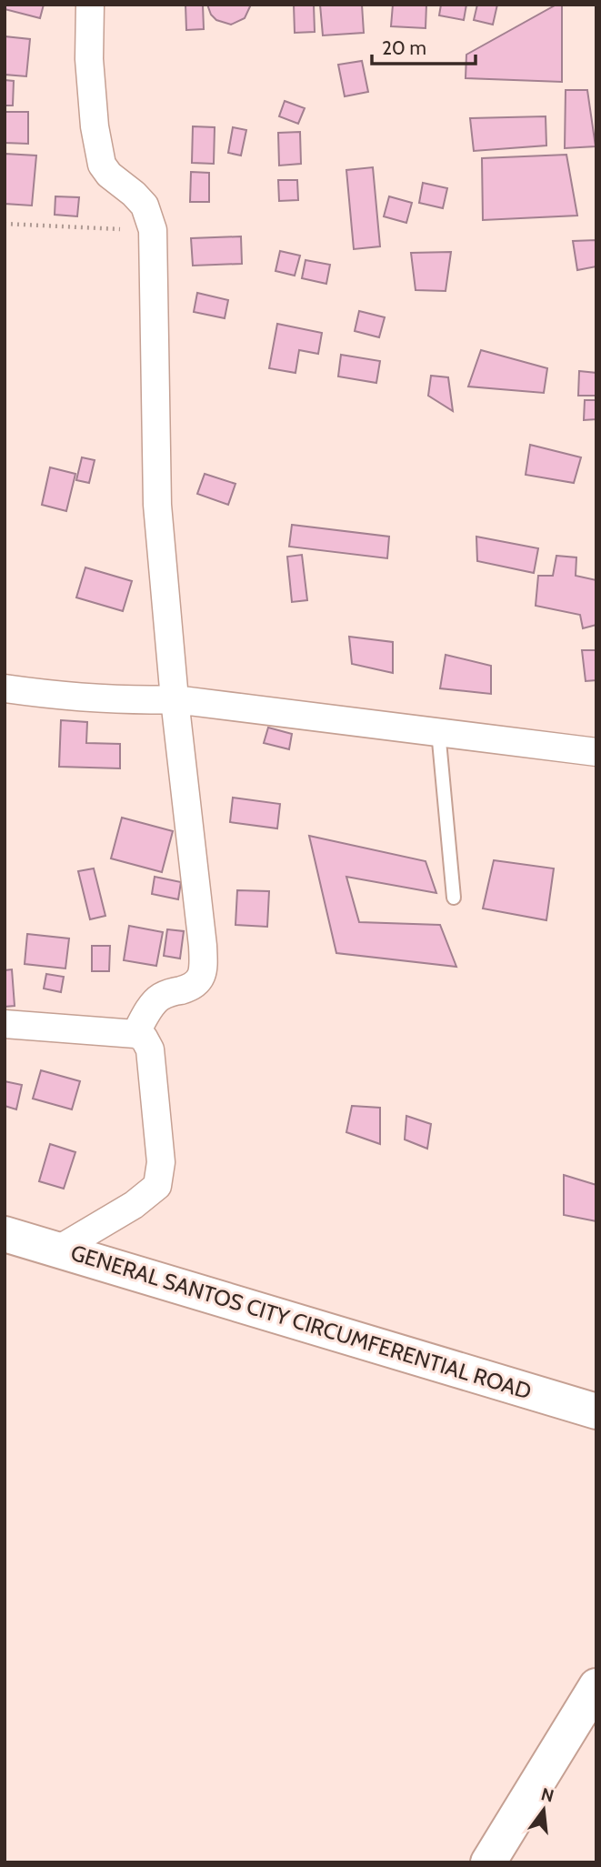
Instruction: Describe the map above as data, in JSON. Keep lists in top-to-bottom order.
{
  "streets": {
    "main road": ["GENERAL SANTOS CITY CIRCUMFERENTIAL ROAD"]
  },
  "scale_bar": "20 m",
  "north": "top"
}
